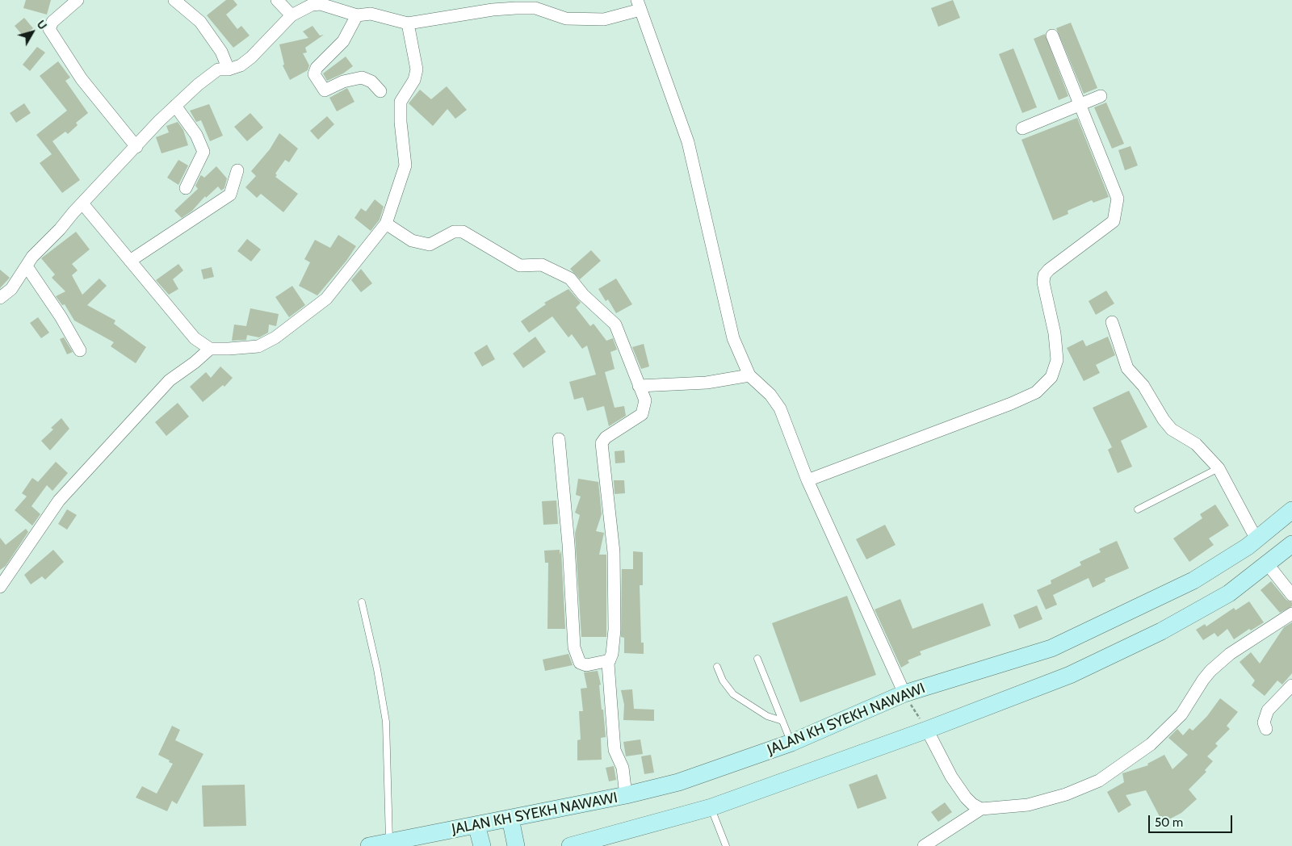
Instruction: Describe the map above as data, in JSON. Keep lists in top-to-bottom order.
{
  "streets": {
    "main road": ["JALAN KH SYEKH NAWAWI"]
  },
  "scale_bar": "50 m",
  "north": "top right"
}
